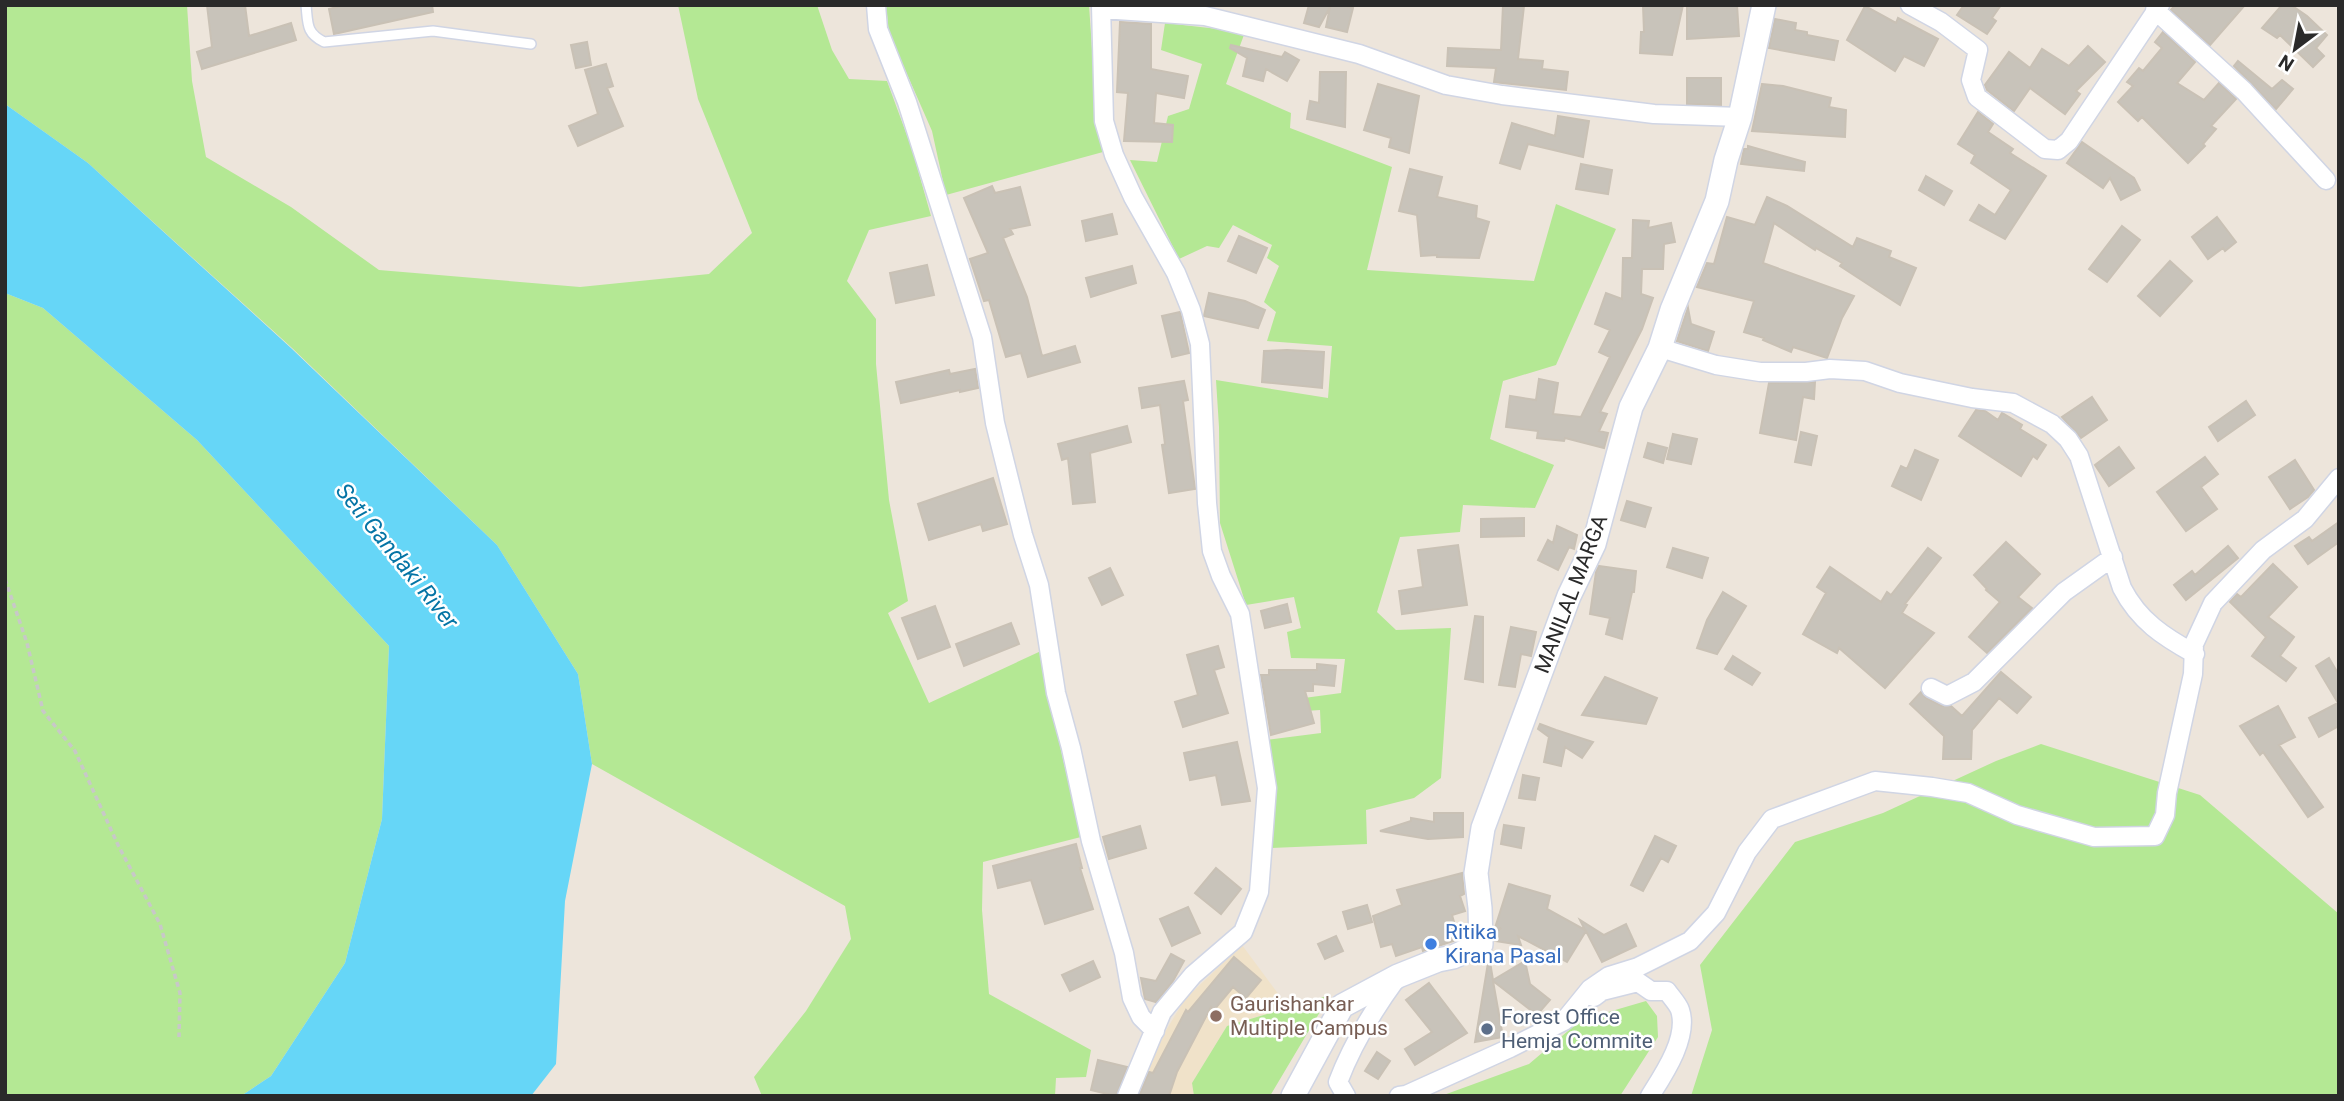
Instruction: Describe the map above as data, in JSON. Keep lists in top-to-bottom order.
{
  "streets": {
    "street": ["MANILAL MARGA"]
  },
  "water": ["Seti Gandaki River"],
  "places": ["Ritika Kirana Pasal", "Gaurishankar Multiple Campus", "Forest Office Hemja Commite"],
  "north": "bottom left"
}
